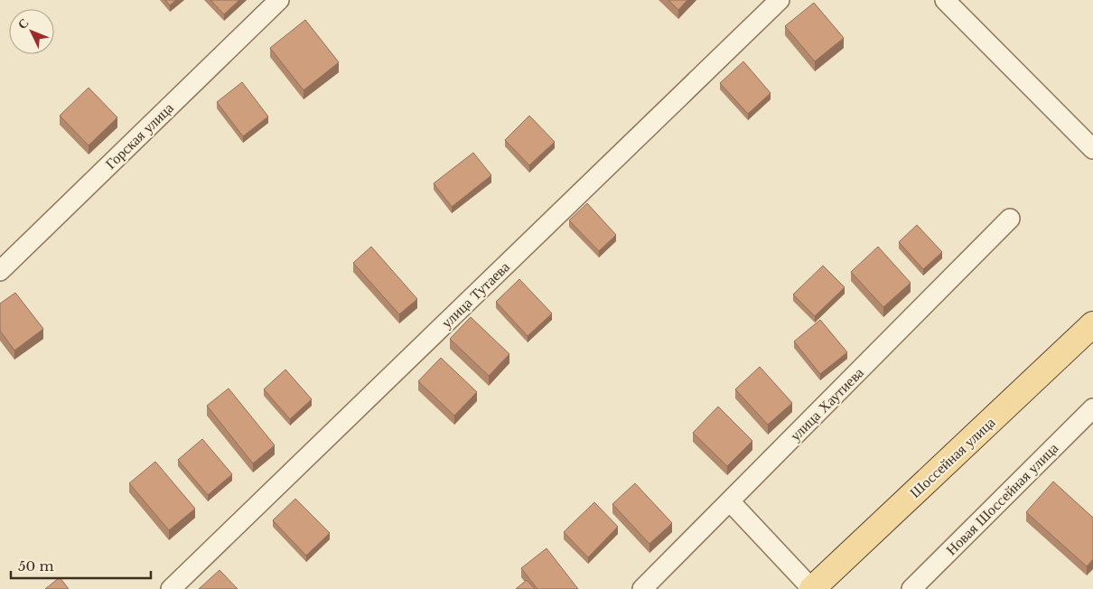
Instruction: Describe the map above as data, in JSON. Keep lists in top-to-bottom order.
{
  "streets": {
    "main road": ["Шоссейная улица"],
    "street": [
      "Горская улица",
      "улица Тутаева",
      "улица Хаутиева",
      "Новая Шоссейная улица"
    ]
  },
  "scale_bar": "50 m",
  "north": "top left"
}
